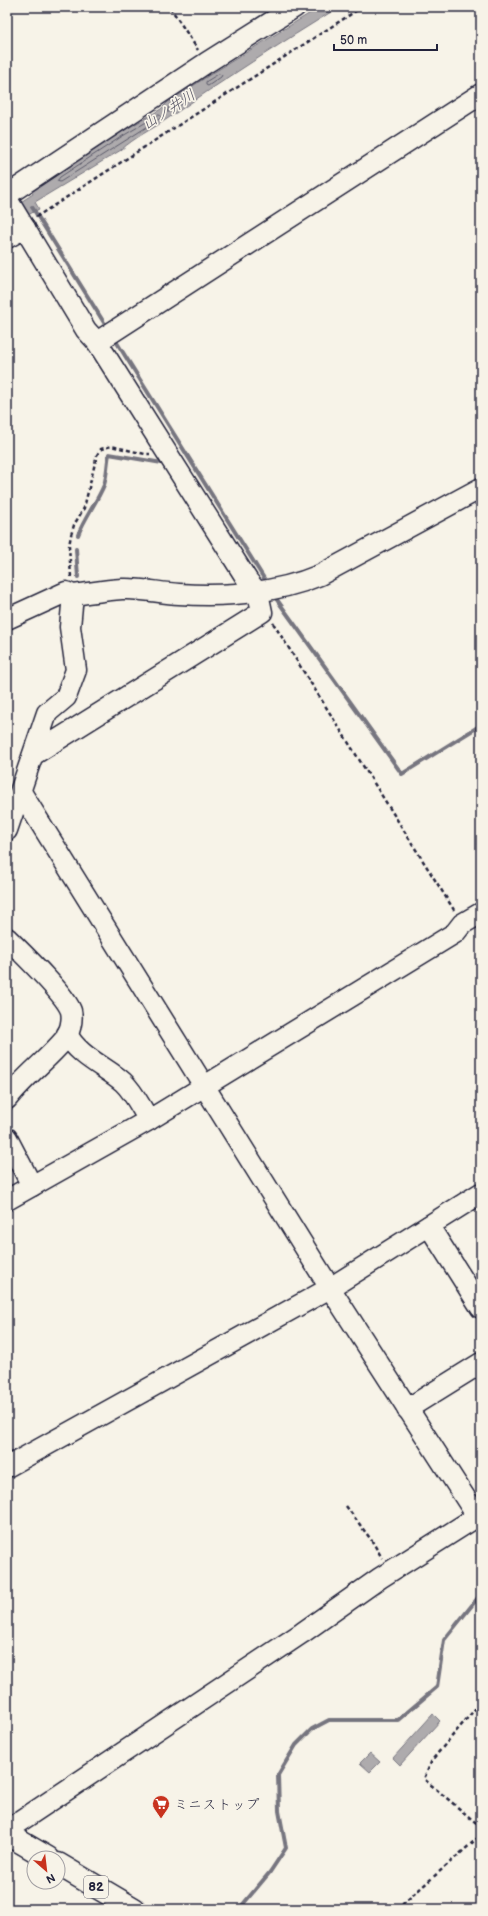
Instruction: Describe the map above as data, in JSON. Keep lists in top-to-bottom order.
{
  "streets": {
    "main road": ["82"]
  },
  "water": ["山ノ井川"],
  "places": {
    "supermarket": ["ミニストップ"]
  },
  "scale_bar": "50 m",
  "north": "bottom right"
}
